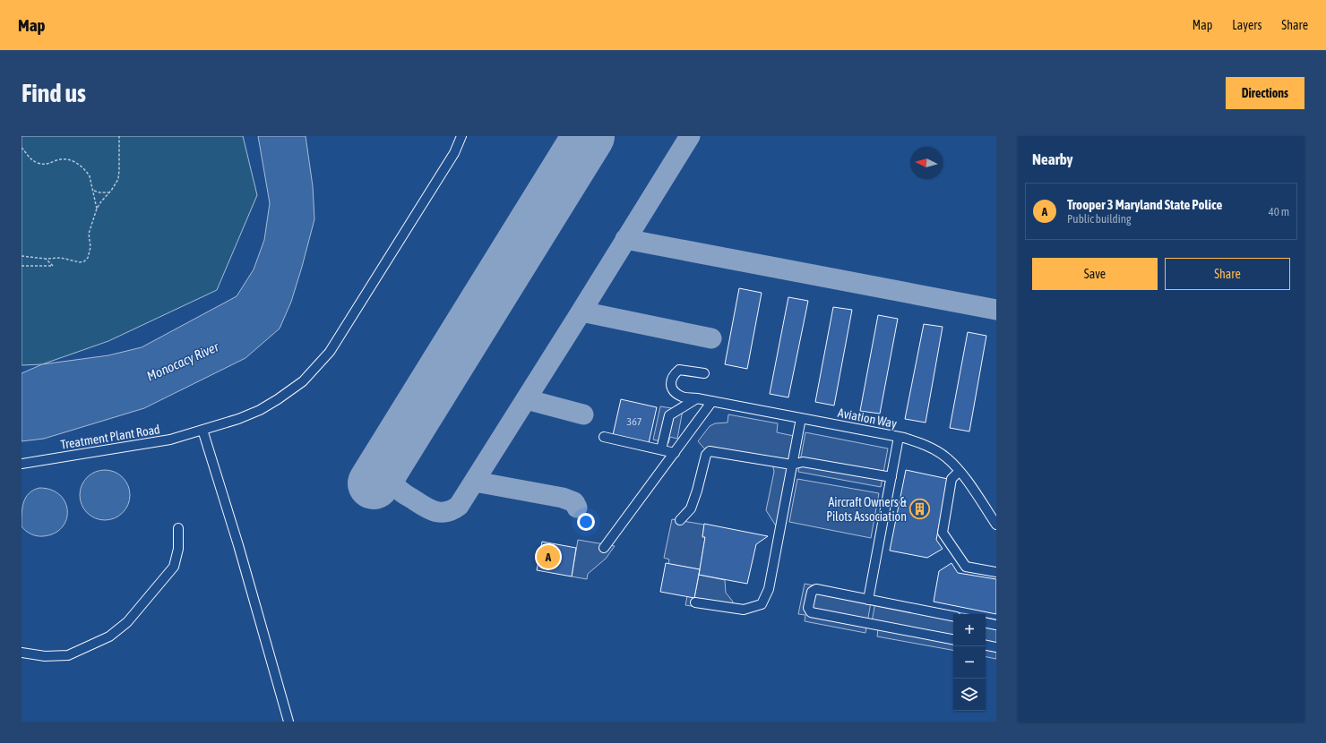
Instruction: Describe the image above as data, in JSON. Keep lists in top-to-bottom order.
{
  "streets": {
    "street": ["Aviation Way", "Treatment Plant Road"]
  },
  "water": ["Monocacy River"],
  "places": {
    "building": ["Aircraft Owners & Pilots Association"]
  },
  "house_numbers": ["367"],
  "north": "left",
  "page": {
    "header": "Map",
    "nav": ["Map", "Layers", "Share"],
    "buttons": [
      "Directions",
      ["Save", "Share"]
    ],
    "title": "Find us",
    "heading": "Nearby",
    "list": [
      {
        "mark": "A",
        "name": "Trooper 3 Maryland State Police",
        "note": "Public building",
        "value": "40 m"
      }
    ],
    "pins": "A",
    "map_buttons": ["+", "−"]
  }
}
